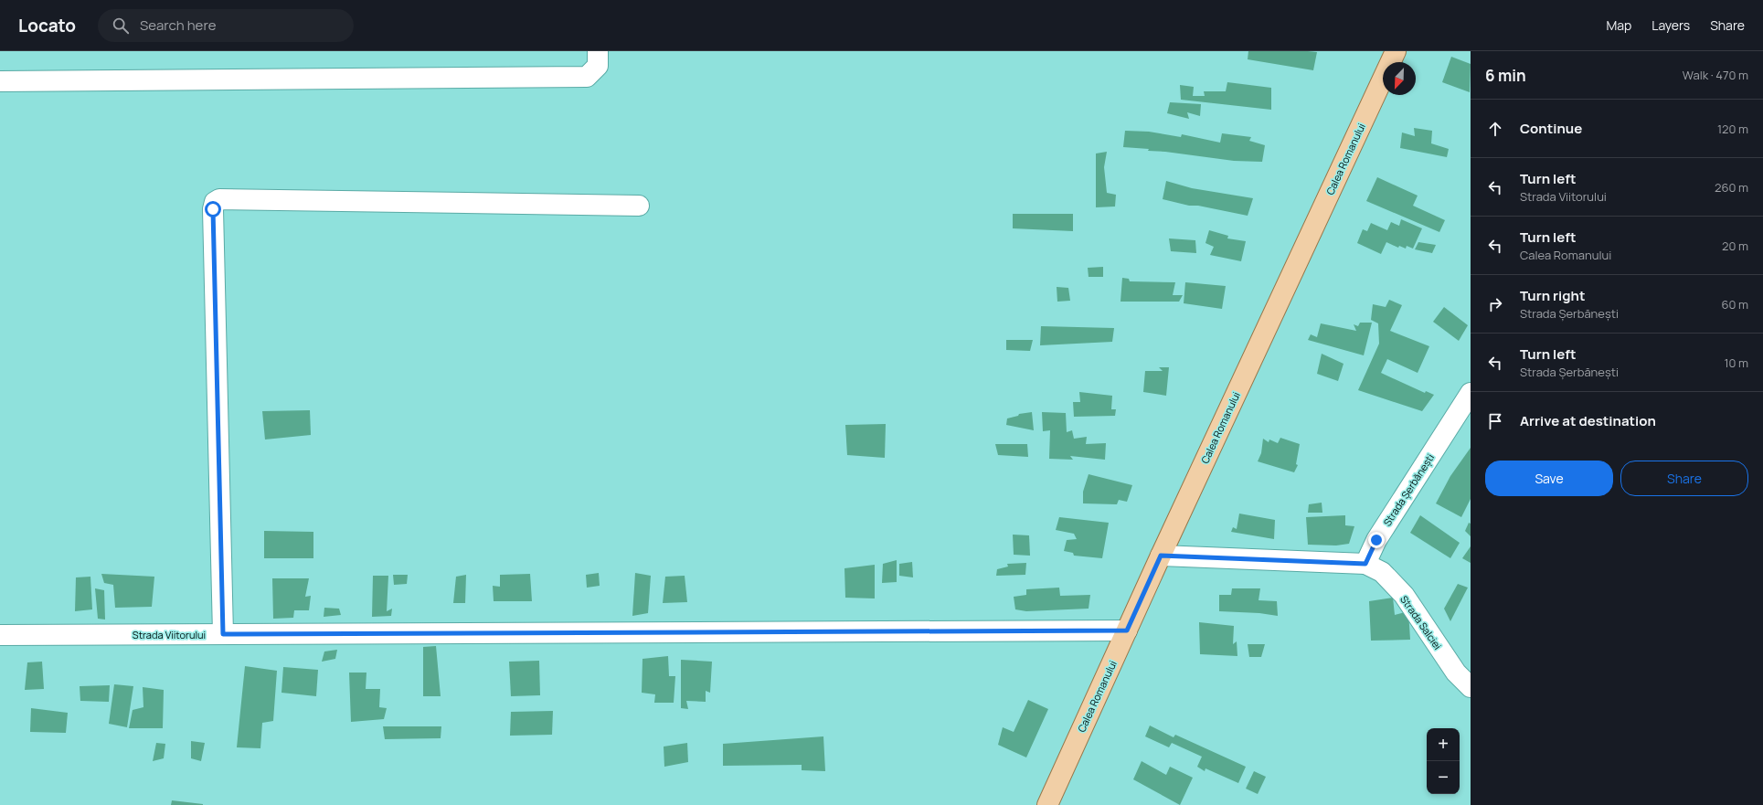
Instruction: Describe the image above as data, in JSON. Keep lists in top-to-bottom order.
{
  "streets": {
    "main road": ["Calea Romanului"],
    "street": ["Strada Șerbănești", "Strada Salciei", "Strada Viitorului"]
  },
  "crossings": [
    ["Calea Romanului", "Strada Viitorului"],
    ["Strada Șerbănești", "Strada Salciei"]
  ],
  "north": "bottom left",
  "page": {
    "header": "Locato",
    "search": "Search here",
    "nav": ["Map", "Layers", "Share"],
    "heading": ["6 min", "Walk · 470 m"],
    "list": [
      ["Continue", "120 m"],
      ["Turn left", "Strada Viitorului", "260 m"],
      ["Turn left", "Calea Romanului", "20 m"],
      ["Turn right", "Strada Șerbănești", "60 m"],
      ["Turn left", "Strada Șerbănești", "10 m"],
      "Arrive at destination"
    ],
    "buttons": ["Save", "Share"],
    "map_buttons": ["+", "−"]
  }
}
